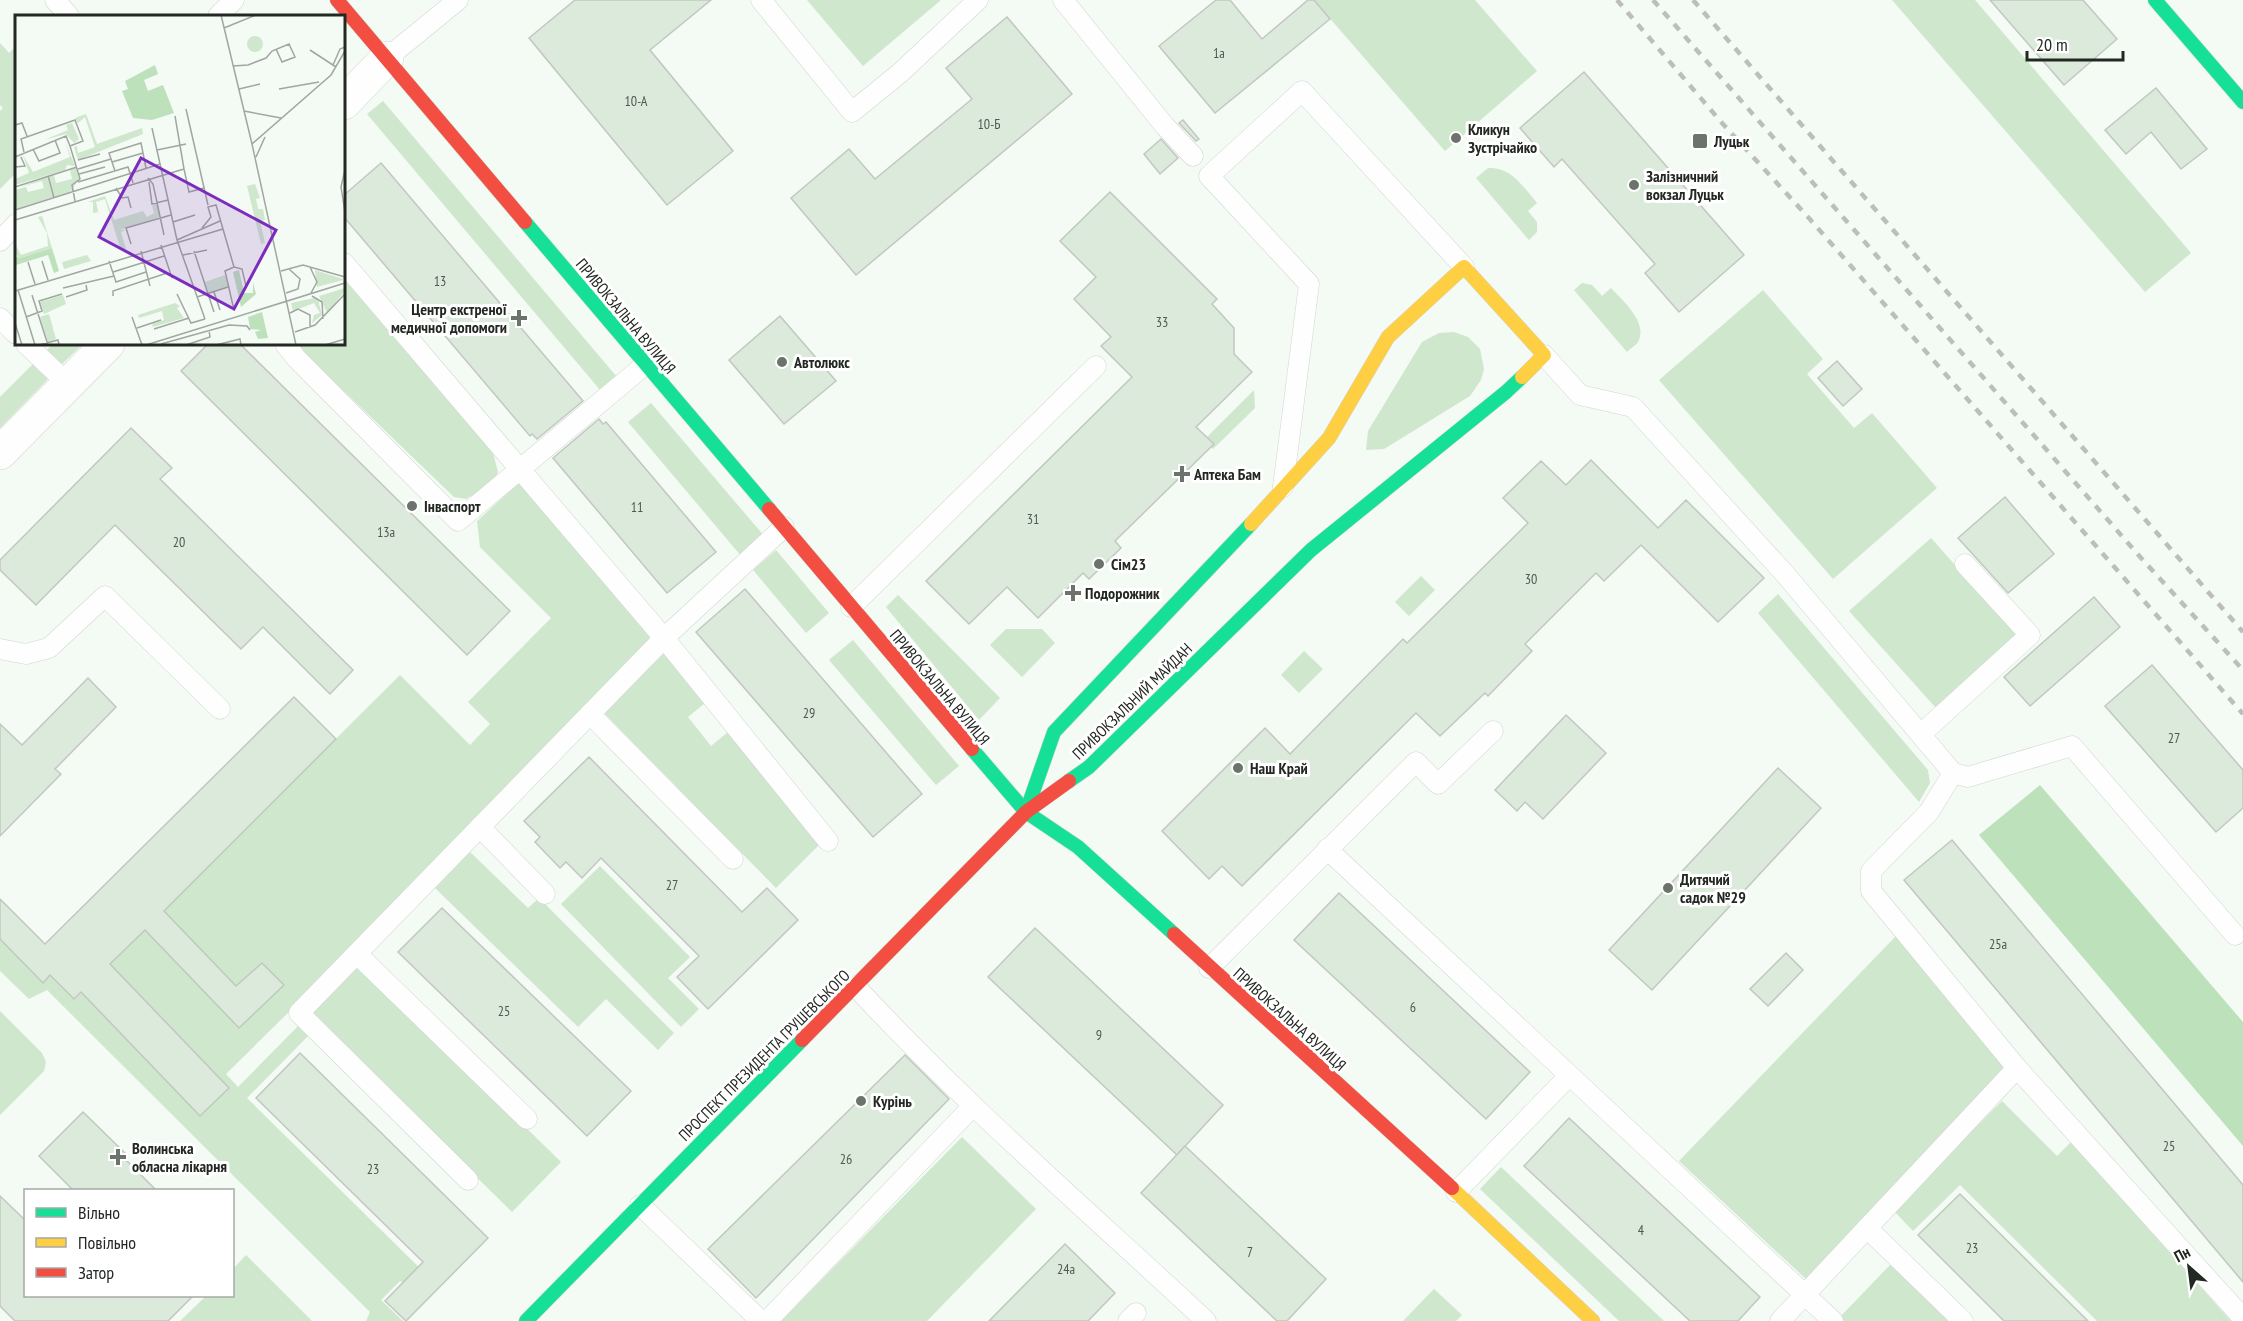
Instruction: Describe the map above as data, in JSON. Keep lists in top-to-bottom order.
{
  "streets": {
    "street": ["ПРИВОКЗАЛЬНА ВУЛИЦЯ", "ПРИВОКЗАЛЬНИЙ МАЙДАН", "ПРОСПЕКТ ПРЕЗИДЕНТА ГРУШЕВСЬКОГО"]
  },
  "crossings": [
    ["ПРИВОКЗАЛЬНА ВУЛИЦЯ", "ПРИВОКЗАЛЬНИЙ МАЙДАН"],
    ["ПРИВОКЗАЛЬНА ВУЛИЦЯ", "ПРОСПЕКТ ПРЕЗИДЕНТА ГРУШЕВСЬКОГО"],
    ["ПРИВОКЗАЛЬНИЙ МАЙДАН", "ПРОСПЕКТ ПРЕЗИДЕНТА ГРУШЕВСЬКОГО"]
  ],
  "places": {
    "other": [
      "Кликун Зустрічайко",
      "Залізничний вокзал Луцьк",
      "Автолюкс",
      "Інваспорт",
      "Сім23",
      "Наш Край",
      "Дитячий садок №29",
      "Курінь"
    ],
    "transit": ["Луцьк"],
    "health": [
      "Центр екстреної медичної допомоги",
      "Аптека Бам",
      "Подорожник",
      "Волинська обласна лікарня"
    ]
  },
  "house_numbers": [
    "1а",
    "10-А",
    "10-Б",
    "13",
    "33",
    "11",
    "31",
    "13а",
    "20",
    "30",
    "29",
    "27",
    "27",
    "25а",
    "6",
    "25",
    "9",
    "25",
    "26",
    "23",
    "4",
    "23",
    "7",
    "24а"
  ],
  "legend": ["Вільно", "Повільно", "Затор"],
  "scale_bar": "20 m",
  "north": "top left"
}
